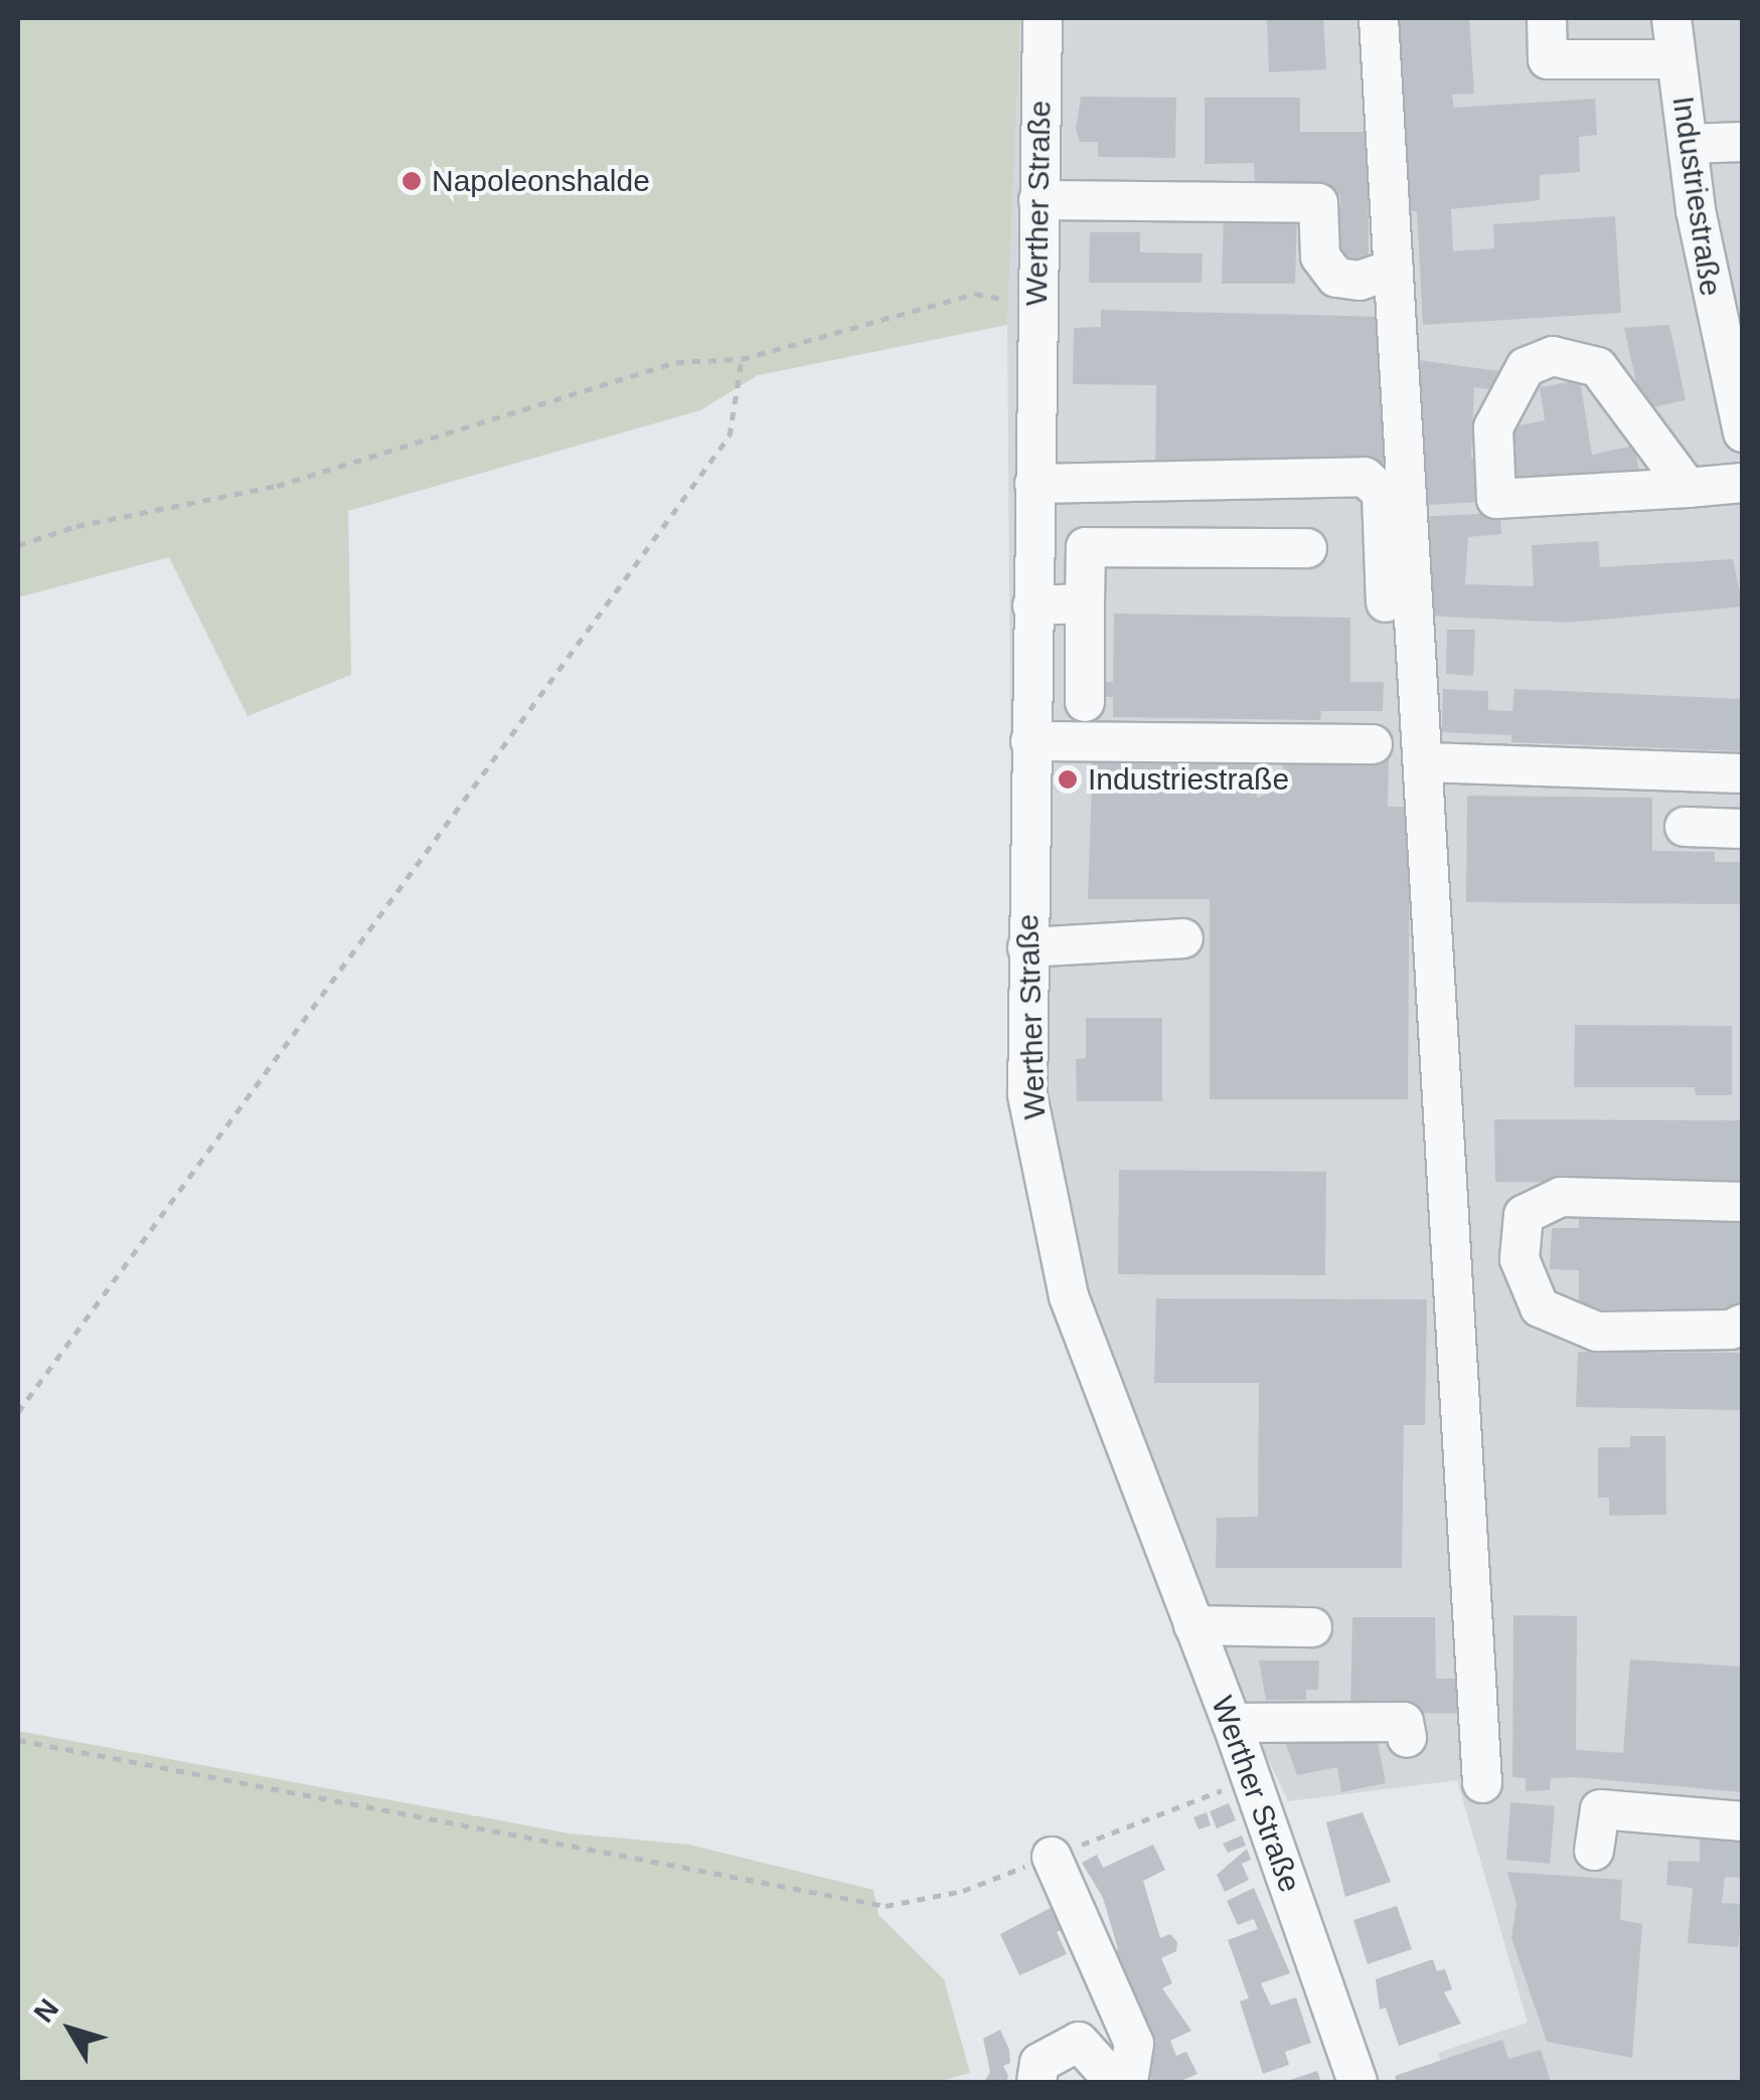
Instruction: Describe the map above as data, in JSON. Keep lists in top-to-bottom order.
{
  "streets": {
    "street": ["Industriestraße", "Werther Straße"]
  },
  "places": ["Napoleonshalde", "Industriestraße"],
  "north": "top left"
}
